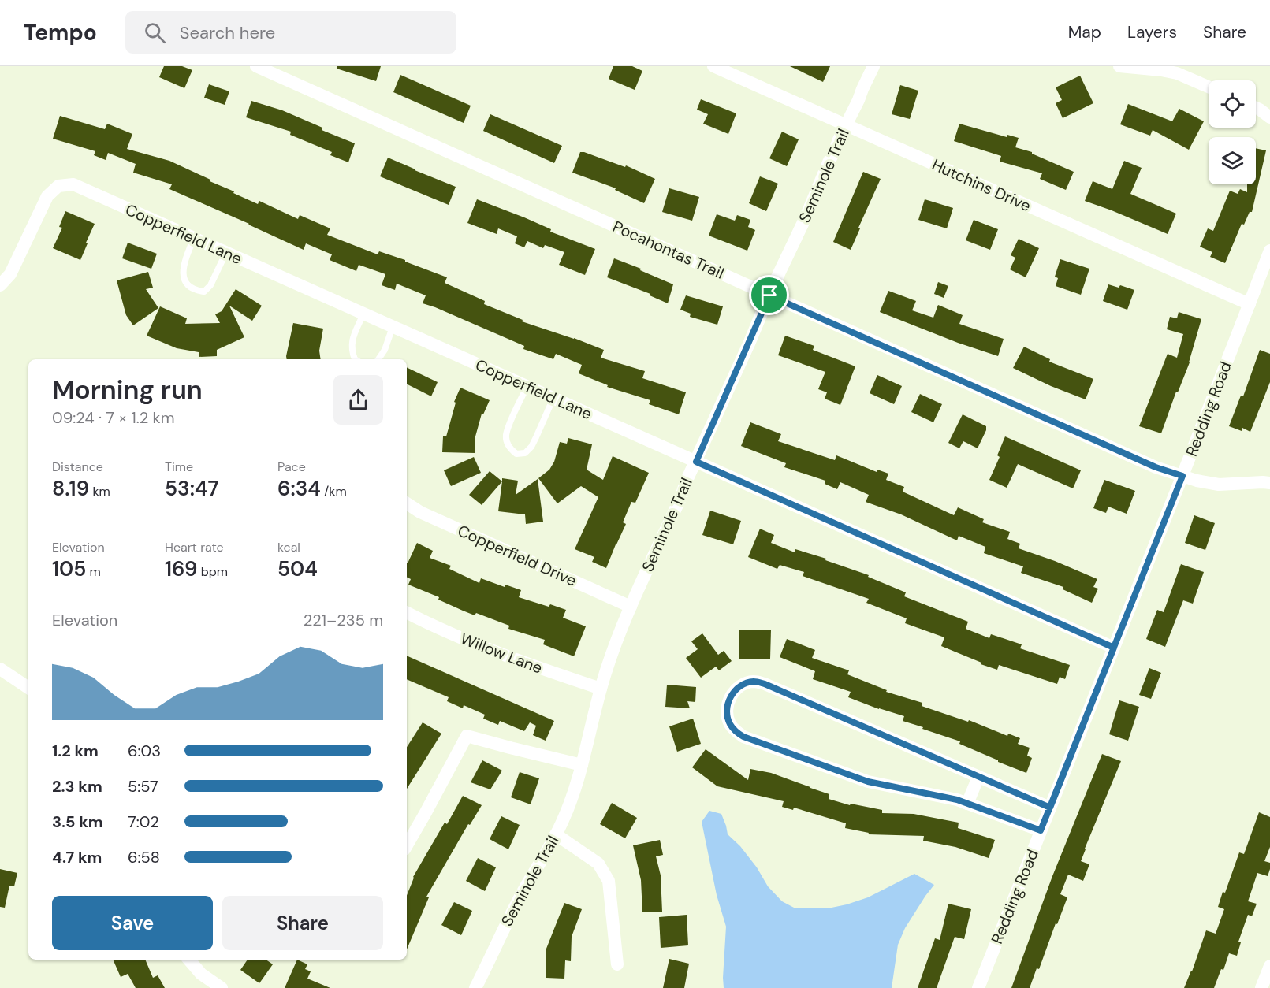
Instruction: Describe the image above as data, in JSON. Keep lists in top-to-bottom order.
{
  "streets": {
    "street": [
      "Seminole Trail",
      "Hutchins Drive",
      "Copperfield Lane",
      "Pocahontas Trail",
      "Redding Road",
      "Copperfield Drive",
      "Willow Lane"
    ]
  },
  "crossings": [
    ["Seminole Trail", "Hutchins Drive"],
    ["Seminole Trail", "Copperfield Lane"],
    ["Seminole Trail", "Pocahontas Trail"],
    ["Seminole Trail", "Copperfield Drive"],
    ["Seminole Trail", "Willow Lane"],
    ["Hutchins Drive", "Redding Road"],
    ["Copperfield Lane", "Redding Road"],
    ["Pocahontas Trail", "Redding Road"]
  ],
  "page": {
    "header": "Tempo",
    "search": "Search here",
    "nav": ["Map", "Layers", "Share"],
    "heading": ["Morning run", "09:24 · 7 × 1.2 km"],
    "stats": [
      ["Distance", "8.19 km"],
      ["Time", "53:47"],
      ["Pace", "6:34 /km"],
      ["Elevation", "105 m"],
      ["Heart rate", "169 bpm"],
      ["kcal", "504"]
    ],
    "chart": ["Elevation", "221–235 m"],
    "list": [
      {
        "name": "1.2 km",
        "note": "6:03"
      },
      {
        "name": "2.3 km",
        "note": "5:57"
      },
      {
        "name": "3.5 km",
        "note": "7:02"
      },
      {
        "name": "4.7 km",
        "note": "6:58"
      }
    ],
    "buttons": ["Save", "Share"]
  }
}
